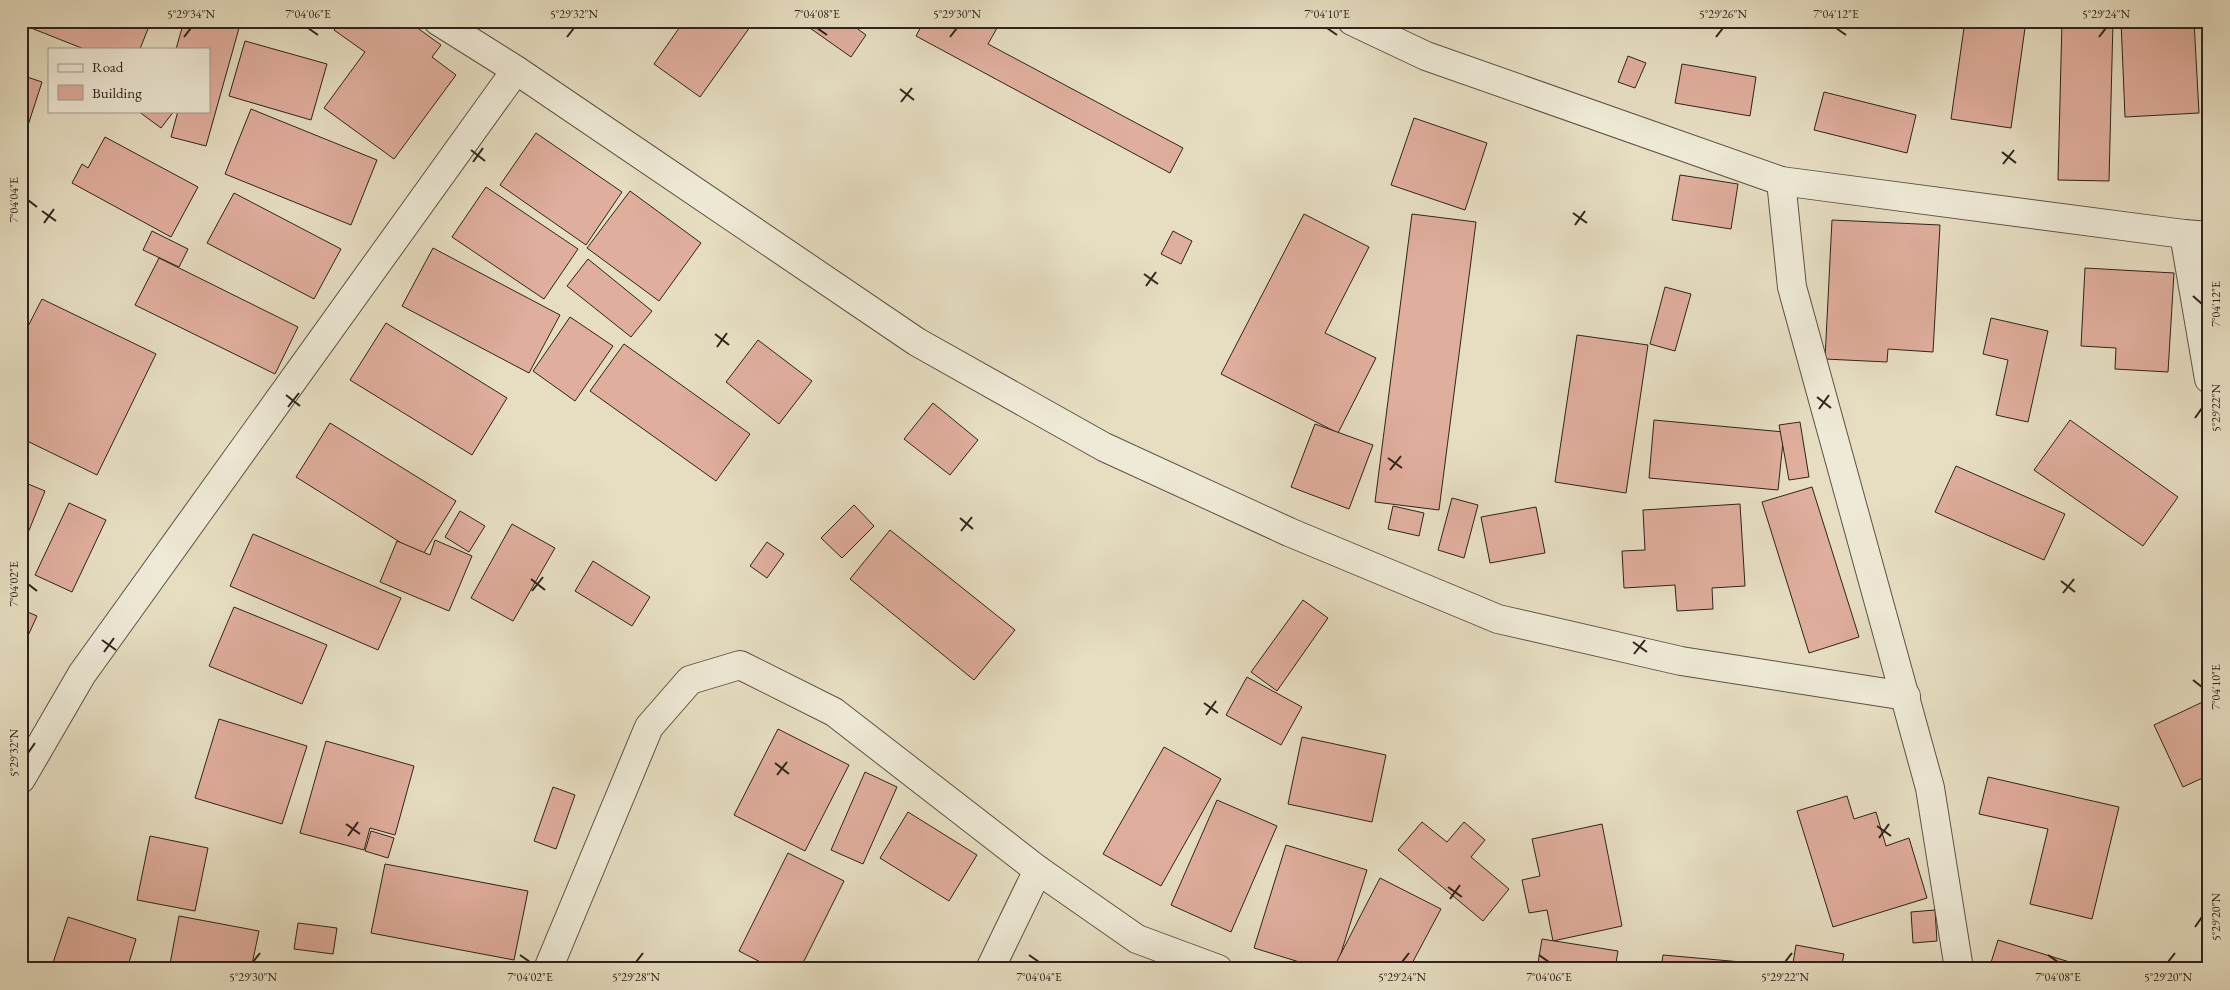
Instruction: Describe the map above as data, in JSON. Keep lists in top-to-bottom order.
{
  "legend": ["Road", "Building"],
  "coordinates": [
    "5°29'34\"N",
    "7°04'06\"E",
    "5°29'32\"N",
    "7°04'08\"E",
    "5°29'30\"N",
    "7°04'10\"E",
    "5°29'26\"N",
    "7°04'12\"E",
    "5°29'24\"N",
    "7°04'04\"E",
    "5°29'22\"N",
    "7°04'02\"E",
    "5°29'20\"N",
    "5°29'28\"N"
  ]
}
